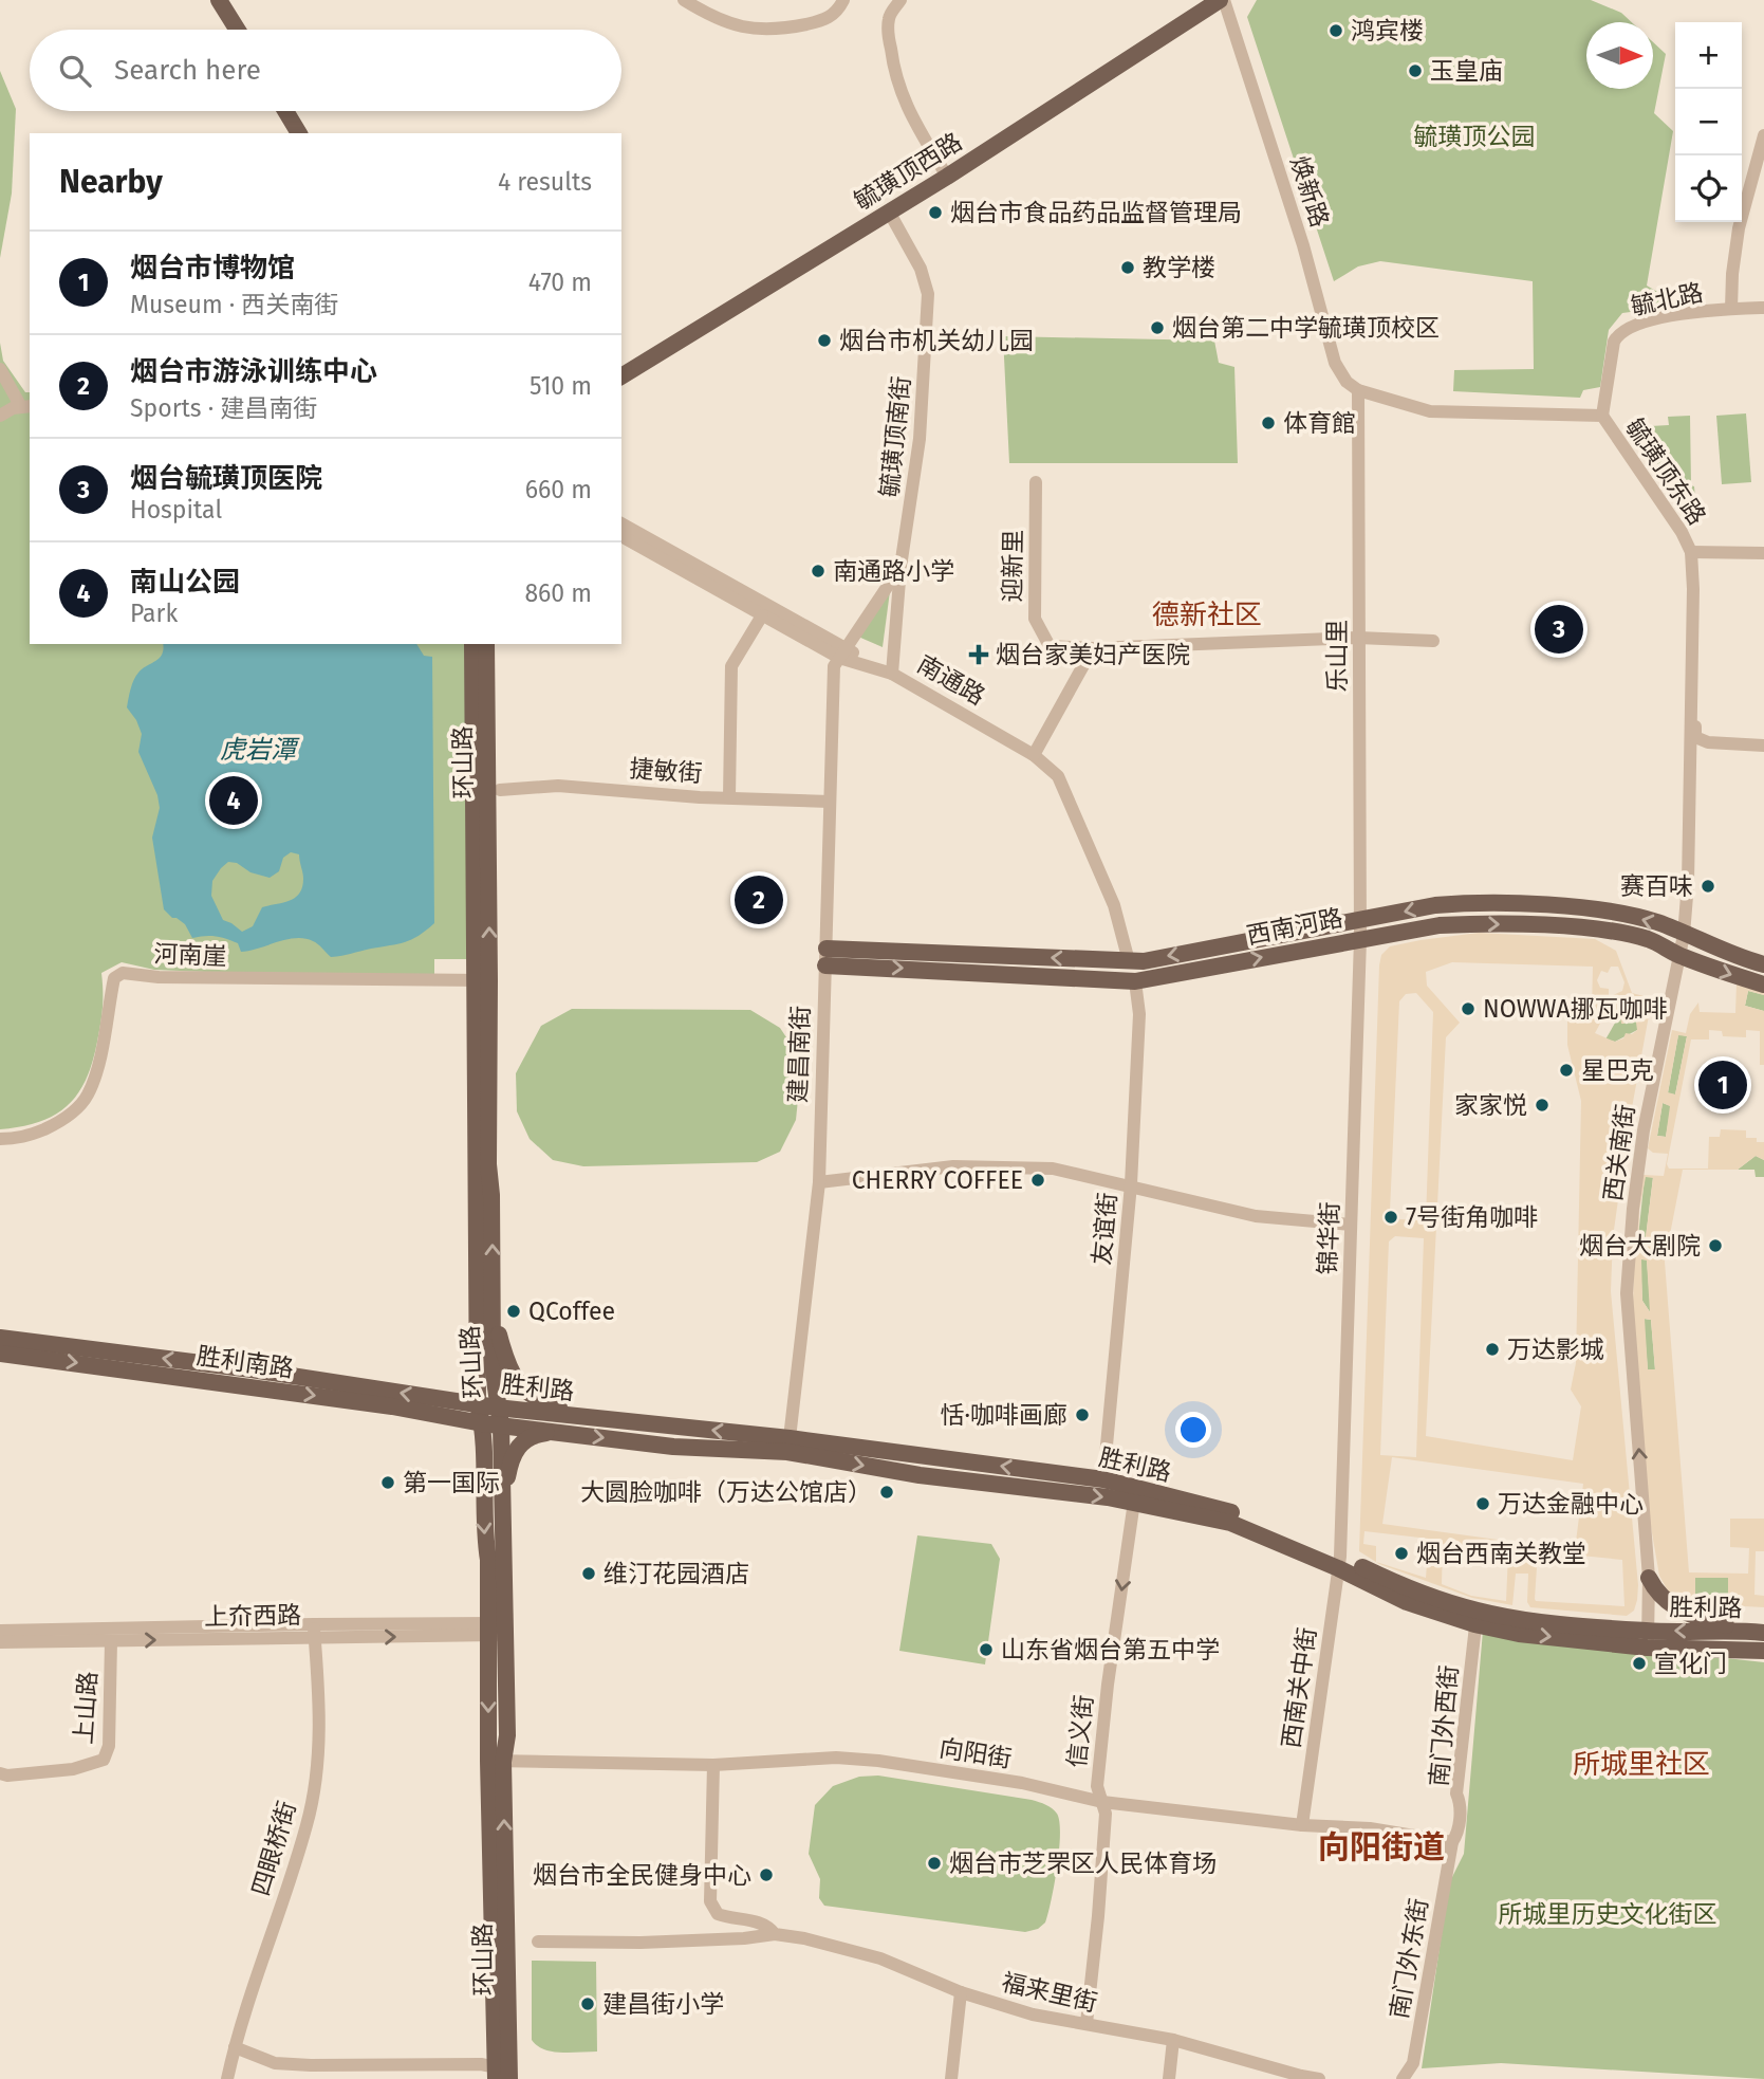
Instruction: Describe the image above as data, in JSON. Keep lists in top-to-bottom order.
{
  "streets": {
    "main road": [
      "毓璜顶西路",
      "南通路",
      "环山路",
      "西南河路",
      "胜利南路",
      "胜利路"
    ],
    "street": [
      "焕新路",
      "毓北路",
      "毓璜顶南街",
      "毓璜顶东路",
      "迎新里",
      "乐山里",
      "捷敏街",
      "河南崖",
      "建昌南街",
      "西关南街",
      "友谊街",
      "锦华街",
      "上夼西路",
      "西南关中街",
      "上山路",
      "南门外西街",
      "信义街",
      "向阳街",
      "四眼桥街",
      "南门外东街",
      "福来里街"
    ]
  },
  "crossings": [
    ["毓璜顶西路", "焕新路"],
    ["毓璜顶西路", "毓璜顶南街"],
    ["焕新路", "毓璜顶东路"],
    ["焕新路", "乐山里"],
    ["毓北路", "毓璜顶东路"],
    ["毓璜顶南街", "南通路"],
    ["毓璜顶南街", "建昌南街"],
    ["毓璜顶东路", "乐山里"],
    ["毓璜顶东路", "西南河路"],
    ["毓璜顶东路", "西关南街"],
    ["乐山里", "西南河路"],
    ["乐山里", "锦华街"],
    ["南通路", "西南河路"],
    ["南通路", "建昌南街"],
    ["南通路", "友谊街"],
    ["环山路", "河南崖"],
    ["环山路", "胜利南路"],
    ["环山路", "胜利路"],
    ["环山路", "上夼西路"],
    ["环山路", "向阳街"],
    ["捷敏街", "建昌南街"],
    ["西南河路", "建昌南街"],
    ["西南河路", "西关南街"],
    ["西南河路", "友谊街"],
    ["西南河路", "锦华街"],
    ["建昌南街", "胜利路"],
    ["西关南街", "胜利路"],
    ["友谊街", "胜利路"],
    ["锦华街", "胜利路"],
    ["锦华街", "西南关中街"],
    ["胜利南路", "胜利路"],
    ["胜利路", "西南关中街"],
    ["胜利路", "南门外西街"],
    ["胜利路", "信义街"],
    ["上夼西路", "上山路"],
    ["上夼西路", "四眼桥街"],
    ["西南关中街", "向阳街"],
    ["南门外西街", "向阳街"],
    ["南门外西街", "南门外东街"],
    ["信义街", "向阳街"],
    ["信义街", "福来里街"],
    ["向阳街", "南门外东街"],
    ["向阳街", "福来里街"]
  ],
  "one_way": ["西关南街", "信义街"],
  "districts": ["德新社区", "所城里社区", "向阳街道"],
  "water": ["虎岩潭"],
  "parks": ["毓璜顶公园", "所城里历史文化街区"],
  "places": {
    "other": [
      "鸿宾楼",
      "玉皇庙",
      "烟台市食品药品监督管理局",
      "教学楼",
      "烟台第二中学毓璜顶校区",
      "烟台市机关幼儿园",
      "体育館",
      "南通路小学",
      "赛百味",
      "NOWWA挪瓦咖啡",
      "星巴克",
      "家家悦",
      "CHERRY COFFEE",
      "7号街角咖啡",
      "烟台大剧院",
      "QCoffee",
      "万达影城",
      "恬·咖啡画廊",
      "第一国际",
      "大圆脸咖啡（万达公馆店）",
      "万达金融中心",
      "烟台西南关教堂",
      "维汀花园酒店",
      "山东省烟台第五中学",
      "宣化门",
      "烟台市芝罘区人民体育场",
      "烟台市全民健身中心",
      "建昌街小学"
    ],
    "health": ["烟台家美妇产医院"]
  },
  "north": "right",
  "page": {
    "map_buttons": ["+", "−"],
    "search": "Search here",
    "heading": ["Nearby", "4 results"],
    "list": [
      {
        "mark": "1",
        "name": "烟台市博物馆",
        "note": "Museum · 西关南街",
        "value": "470 m"
      },
      {
        "mark": "2",
        "name": "烟台市游泳训练中心",
        "note": "Sports · 建昌南街",
        "value": "510 m"
      },
      {
        "mark": "3",
        "name": "烟台毓璜顶医院",
        "note": "Hospital",
        "value": "660 m"
      },
      {
        "mark": "4",
        "name": "南山公园",
        "note": "Park",
        "value": "860 m"
      }
    ],
    "pins": [
      "3",
      "4",
      "2",
      "1"
    ]
  }
}
